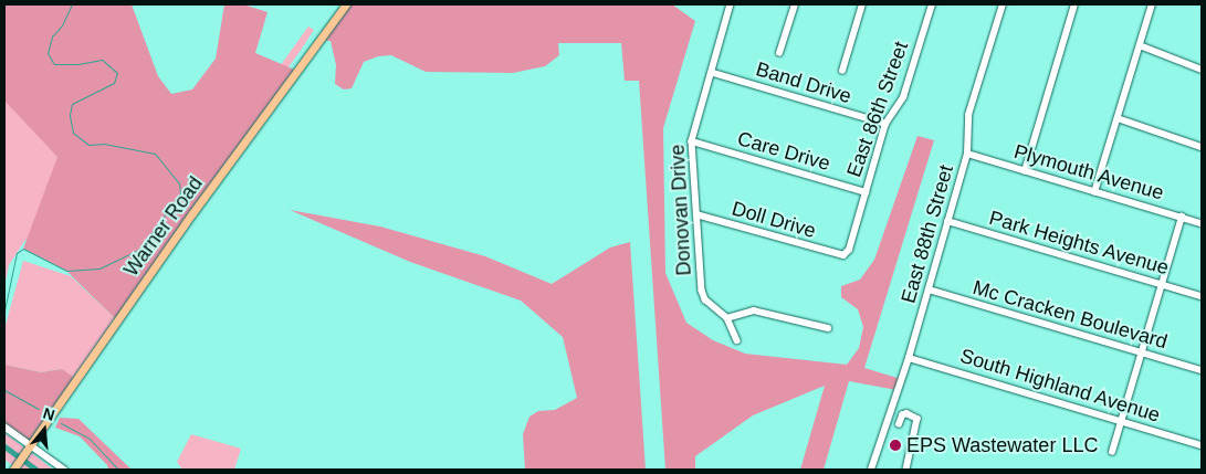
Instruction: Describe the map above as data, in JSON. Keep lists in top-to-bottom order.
{
  "streets": {
    "main road": ["Warner Road"],
    "street": [
      "Band Drive",
      "East 86th Street",
      "Care Drive",
      "Plymouth Avenue",
      "Donovan Drive",
      "Doll Drive",
      "East 88th Street",
      "Park Heights Avenue",
      "Mc Cracken Boulevard",
      "South Highland Avenue"
    ]
  },
  "crossings": [
    ["Band Drive", "East 86th Street"],
    ["Band Drive", "Donovan Drive"],
    ["East 86th Street", "Care Drive"],
    ["East 86th Street", "Doll Drive"],
    ["Care Drive", "Donovan Drive"],
    ["Plymouth Avenue", "East 88th Street"],
    ["Donovan Drive", "Doll Drive"],
    ["East 88th Street", "Park Heights Avenue"],
    ["East 88th Street", "Mc Cracken Boulevard"],
    ["East 88th Street", "South Highland Avenue"]
  ],
  "places": ["EPS Wastewater LLC"],
  "north": "top"
}
